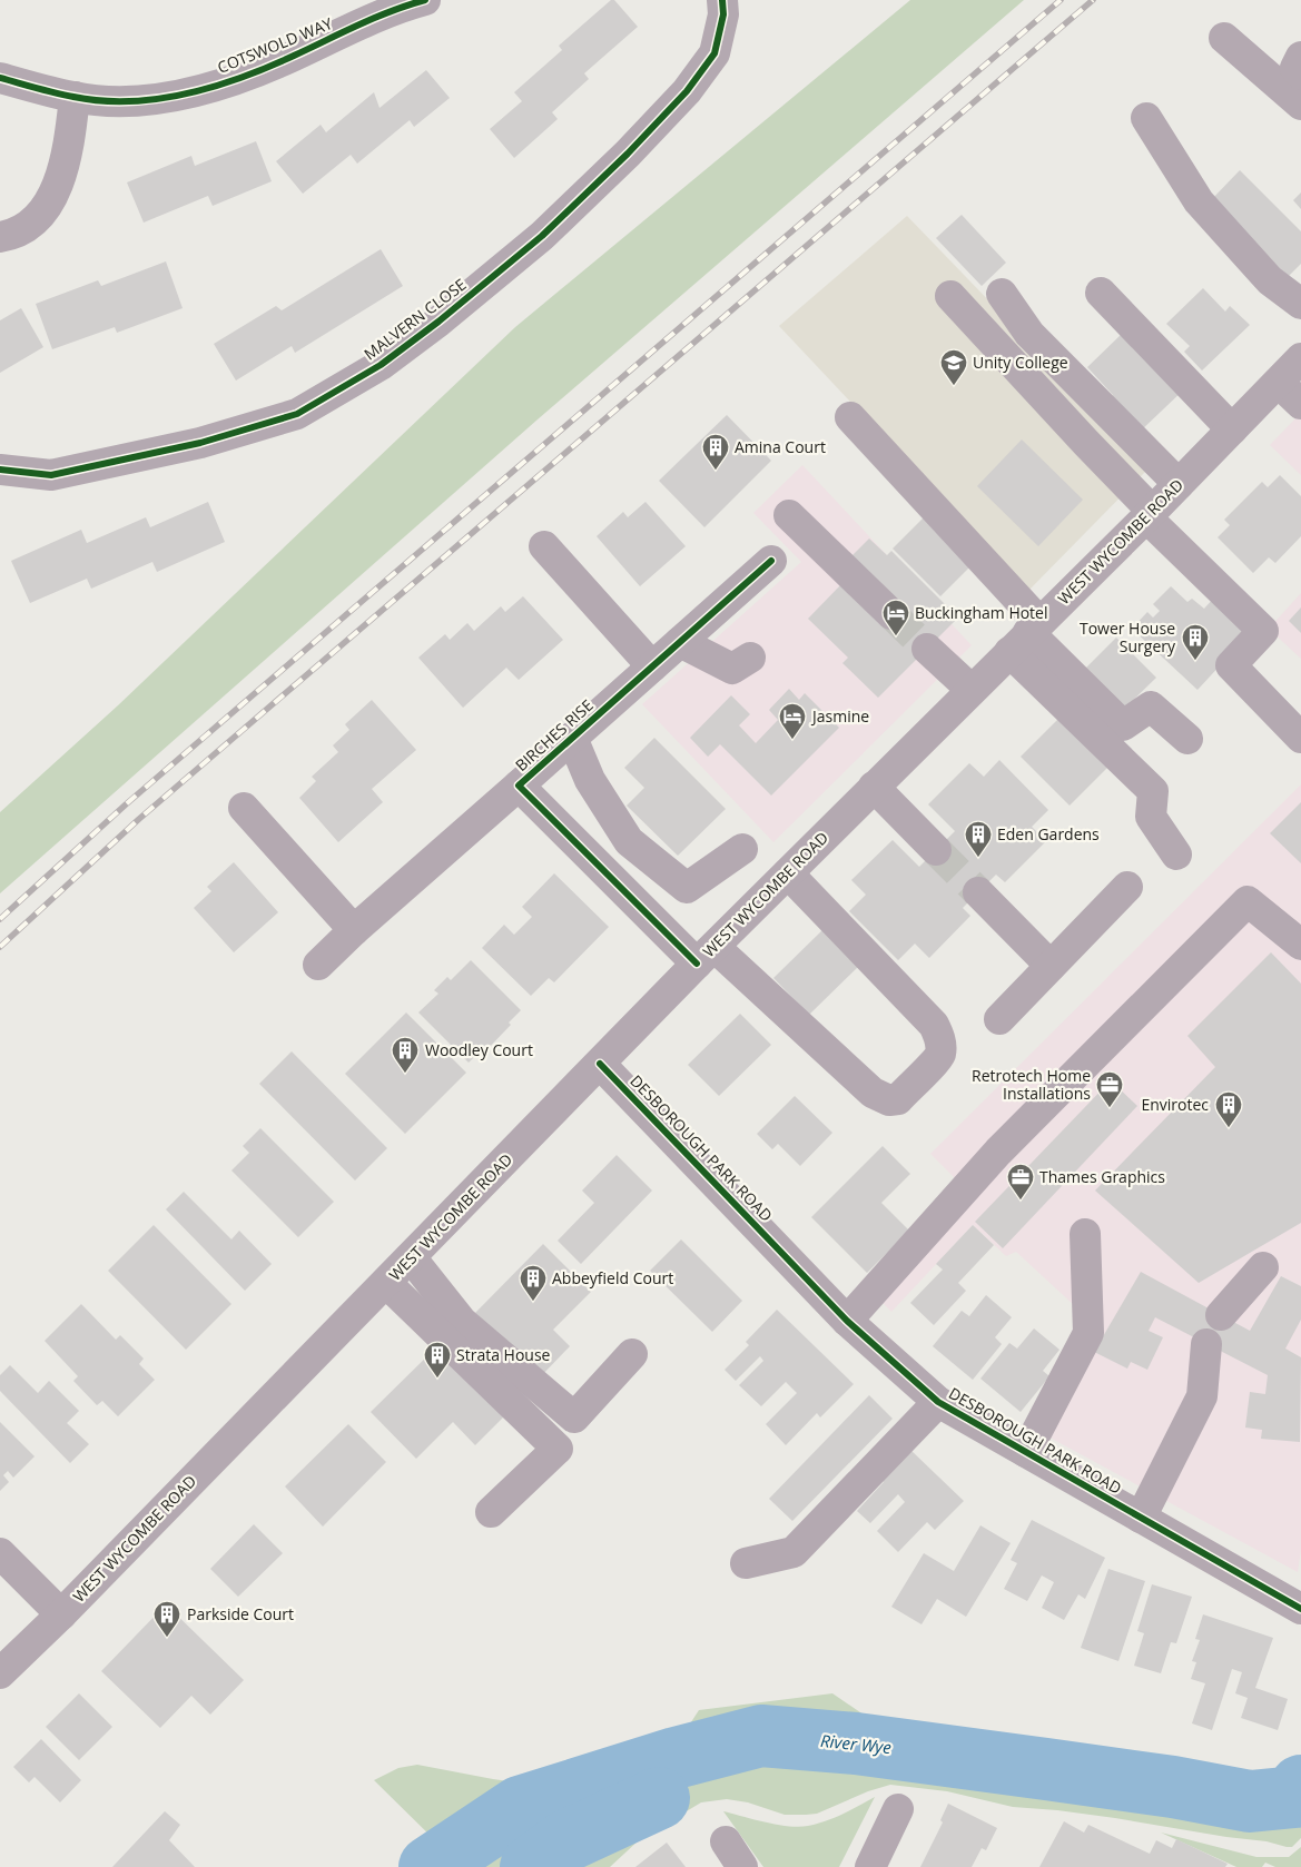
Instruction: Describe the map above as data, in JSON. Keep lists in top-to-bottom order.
{
  "streets": {
    "street": [
      "COTSWOLD WAY",
      "MALVERN CLOSE",
      "WEST WYCOMBE ROAD",
      "BIRCHES RISE",
      "DESBOROUGH PARK ROAD"
    ]
  },
  "crossings": [
    ["WEST WYCOMBE ROAD", "BIRCHES RISE"],
    ["WEST WYCOMBE ROAD", "DESBOROUGH PARK ROAD"]
  ],
  "water": ["River Wye"],
  "places": {
    "school or university": ["Unity College"],
    "building": [
      "Amina Court",
      "Tower House Surgery",
      "Eden Gardens",
      "Woodley Court",
      "Envirotec",
      "Abbeyfield Court",
      "Strata House",
      "Parkside Court"
    ],
    "hotel": ["Buckingham Hotel", "Jasmine"],
    "office": ["Retrotech Home Installations", "Thames Graphics"]
  }
}
